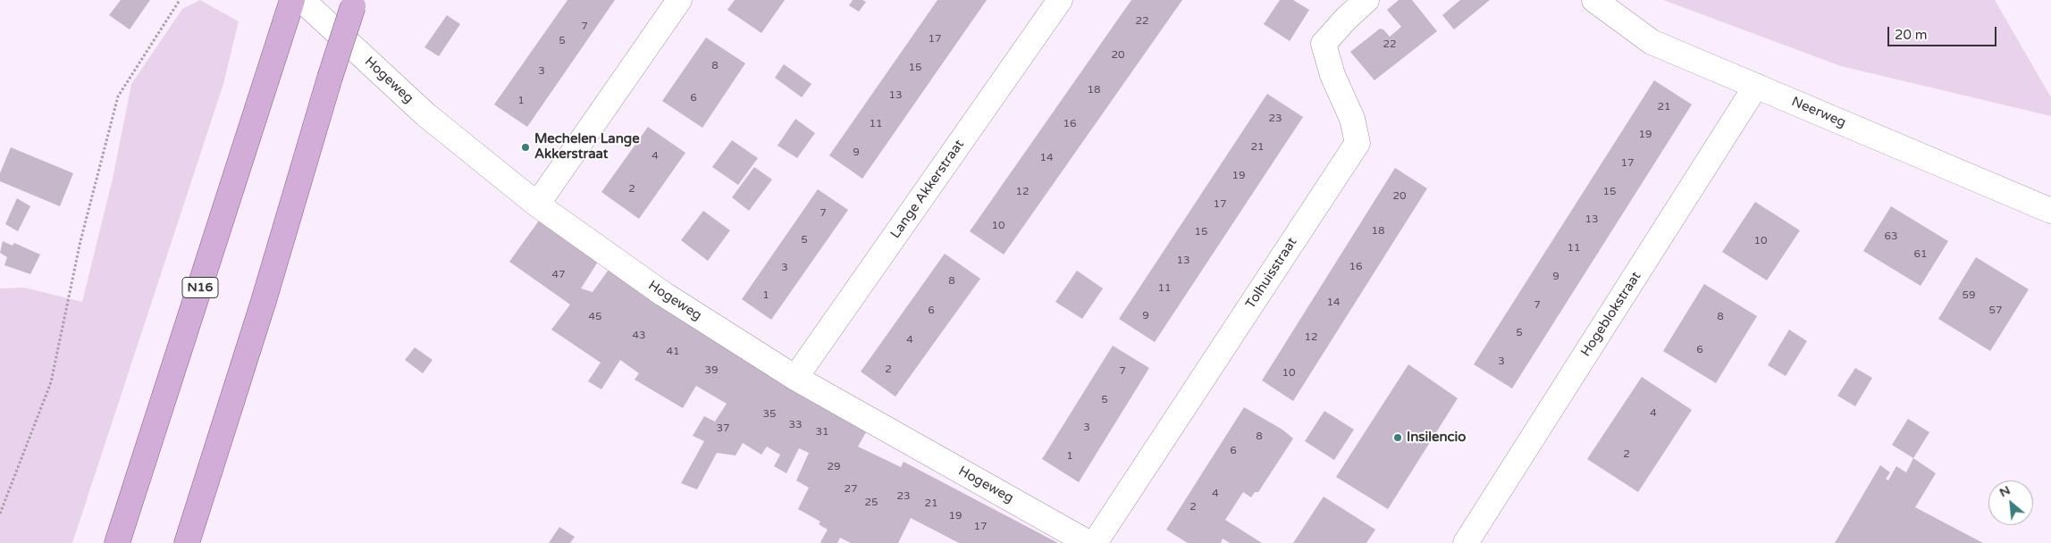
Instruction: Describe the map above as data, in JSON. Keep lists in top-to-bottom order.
{
  "streets": {
    "main road": ["N16"],
    "street": [
      "Hogeweg",
      "Neerweg",
      "Lange Akkerstraat",
      "Tolhuisstraat",
      "Hogeblokstraat"
    ]
  },
  "crossings": [
    ["Hogeweg", "Lange Akkerstraat"],
    ["Neerweg", "Hogeblokstraat"]
  ],
  "places": ["Mechelen Lange Akkerstraat", "Insilencio"],
  "house_numbers": [
    "22",
    "7",
    "17",
    "5",
    "22",
    "20",
    "8",
    "15",
    "3",
    "18",
    "13",
    "6",
    "1",
    "21",
    "23",
    "11",
    "16",
    "19",
    "21",
    "9",
    "4",
    "14",
    "17",
    "19",
    "2",
    "12",
    "15",
    "20",
    "17",
    "7",
    "13",
    "10",
    "18",
    "15",
    "63",
    "5",
    "10",
    "11",
    "61",
    "13",
    "16",
    "3",
    "47",
    "9",
    "8",
    "11",
    "1",
    "59",
    "14",
    "7",
    "6",
    "57",
    "9",
    "45",
    "8",
    "5",
    "43",
    "12",
    "4",
    "6",
    "41",
    "3",
    "2",
    "39",
    "7",
    "10",
    "5",
    "4",
    "35",
    "33",
    "3",
    "37",
    "31",
    "8",
    "6",
    "2",
    "1",
    "29",
    "27",
    "4",
    "23",
    "25",
    "21",
    "2",
    "19",
    "17"
  ],
  "scale_bar": "20 m",
  "north": "top left"
}
